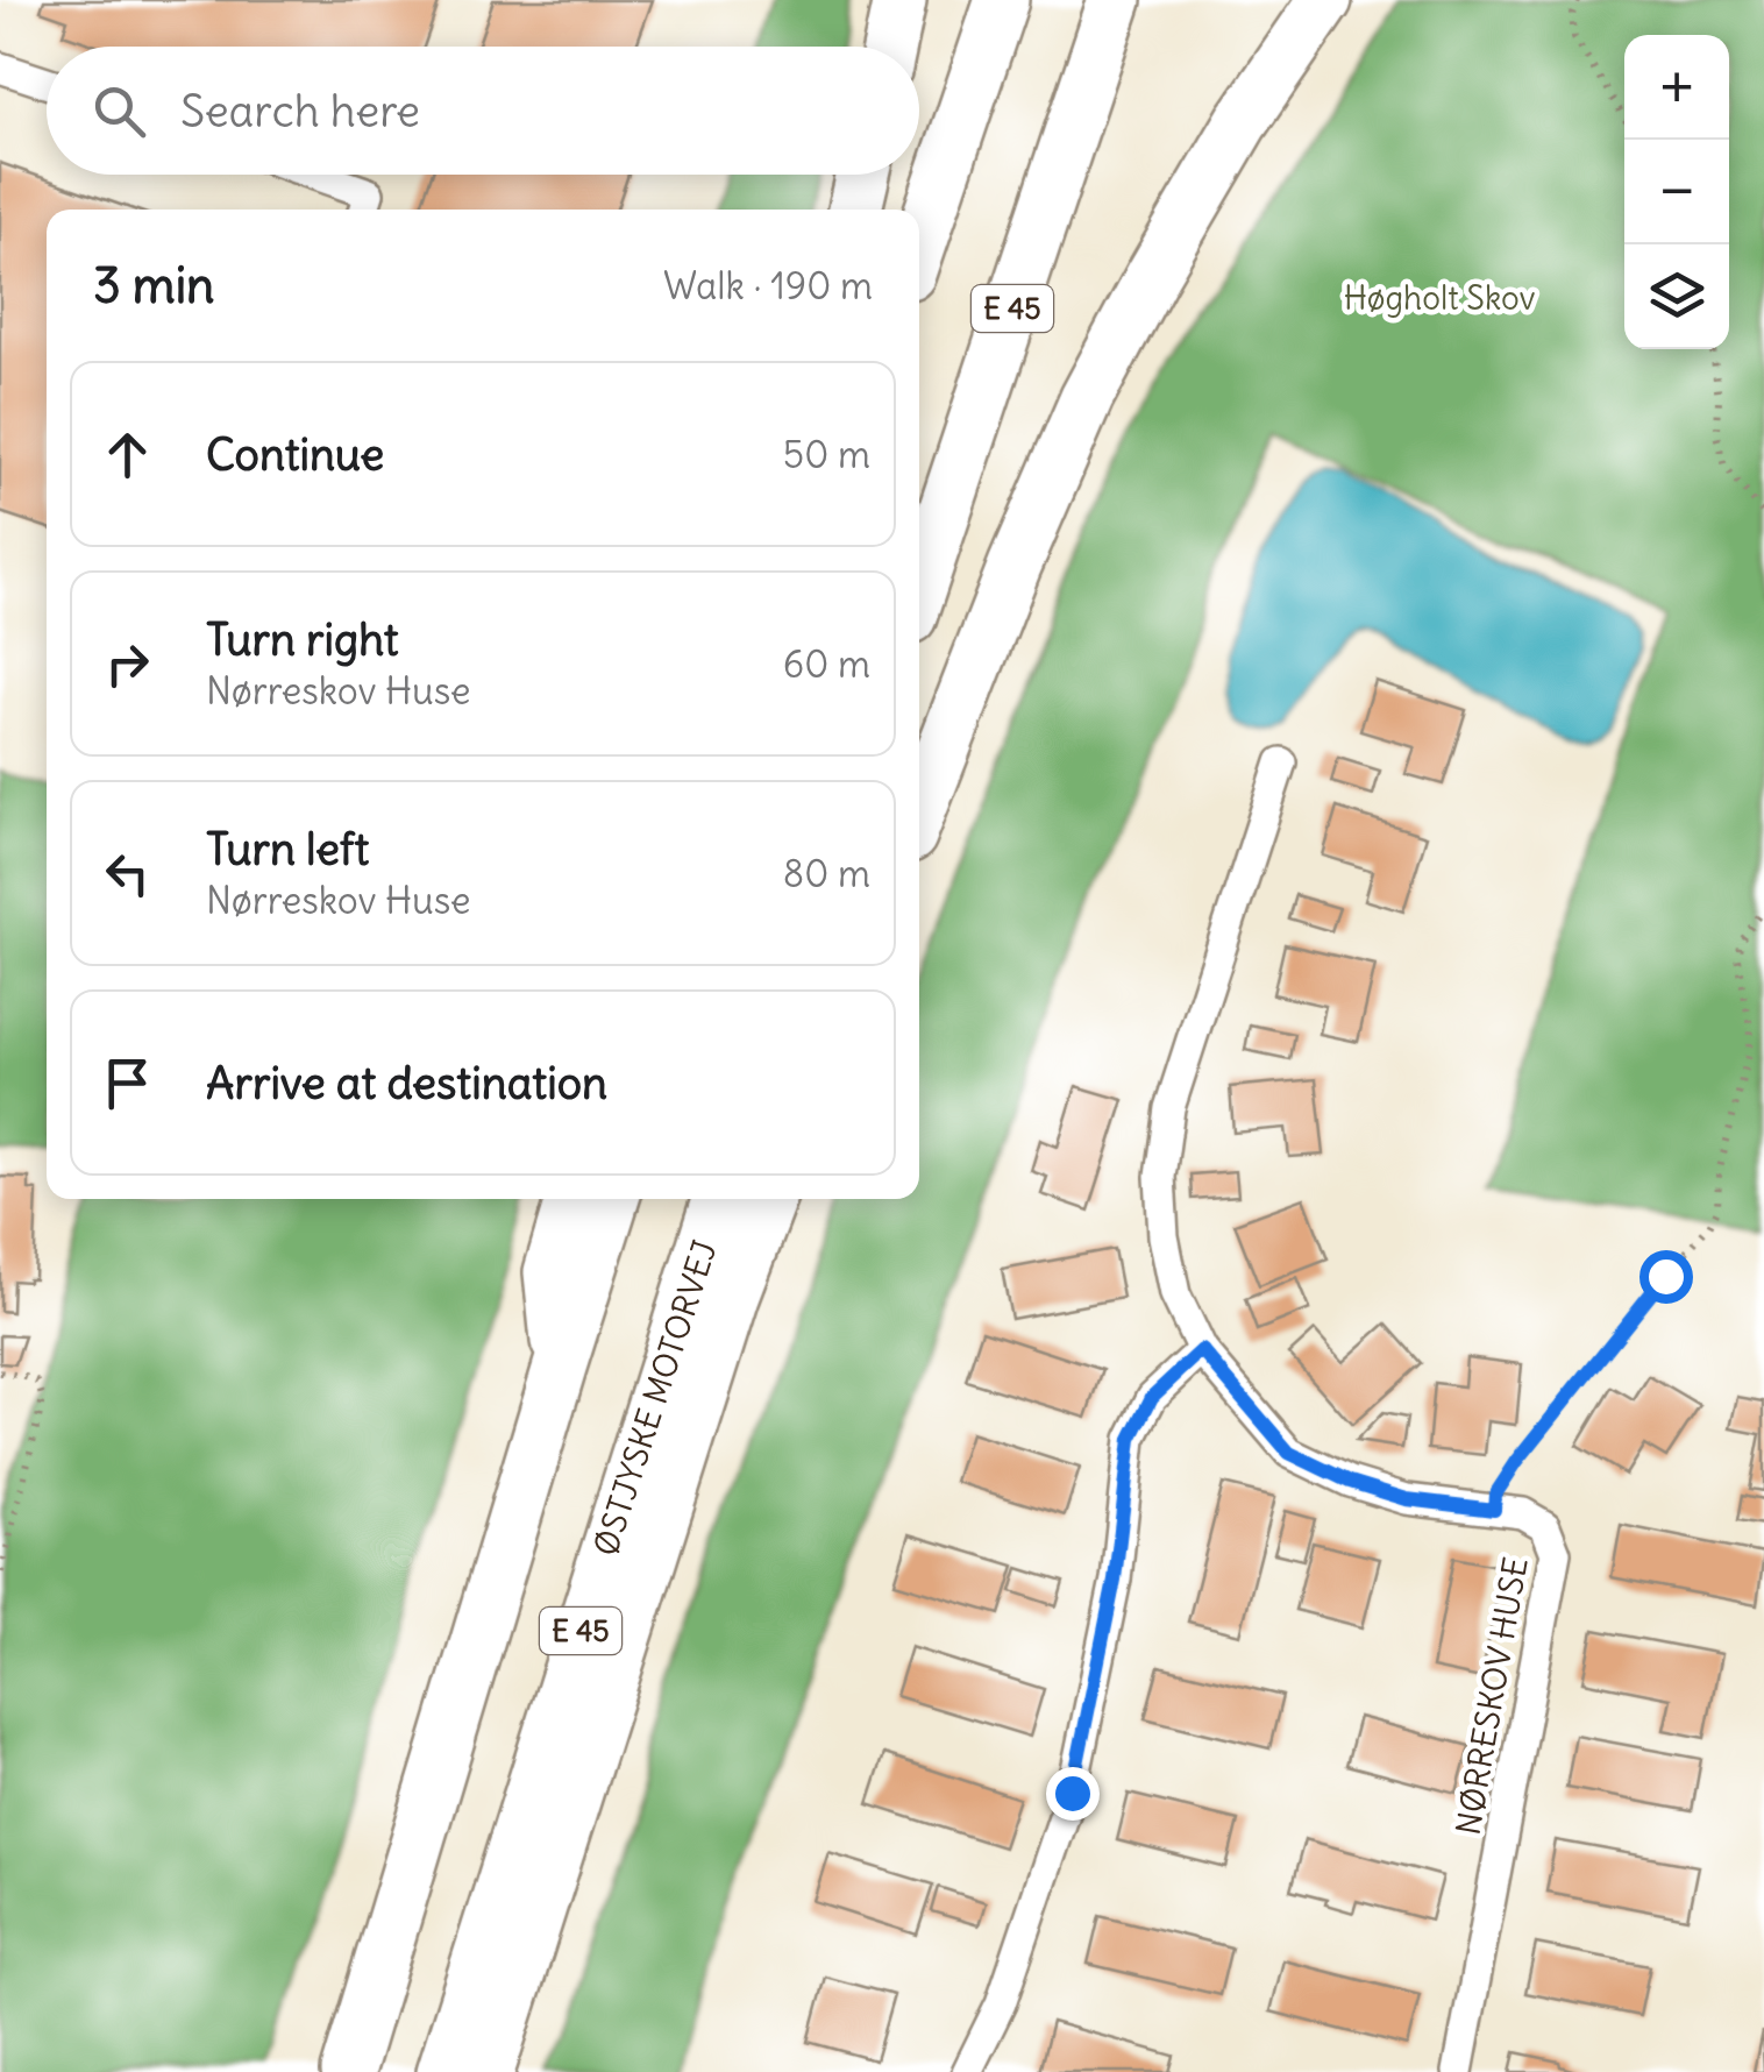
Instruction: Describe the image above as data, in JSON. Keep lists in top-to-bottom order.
{
  "streets": {
    "highway": ["E 45", "ØSTJYSKE MOTORVEJ"],
    "street": ["NØRRESKOV HUSE"]
  },
  "parks": ["Høgholt Skov"],
  "page": {
    "map_buttons": ["+", "−"],
    "search": "Search here",
    "heading": ["3 min", "Walk · 190 m"],
    "list": [
      ["Continue", "50 m"],
      ["Turn right", "Nørreskov Huse", "60 m"],
      ["Turn left", "Nørreskov Huse", "80 m"],
      "Arrive at destination"
    ]
  }
}
